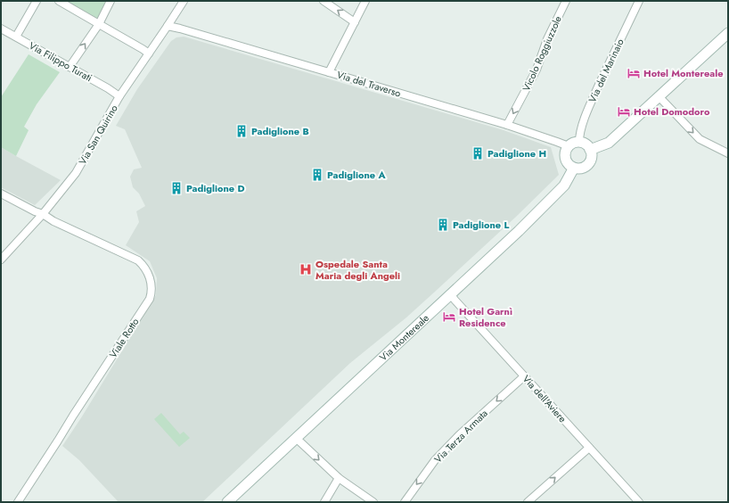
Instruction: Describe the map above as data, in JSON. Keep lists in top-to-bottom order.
{
  "streets": {
    "main road": ["Via Montereale"],
    "street": [
      "Vicolo Roggiuzzole",
      "Via Filippo Turati",
      "Via del Marinaio",
      "Via del Traverso",
      "Via San Quirino",
      "Viale Rotto",
      "Via dell'Aviere",
      "Via Terza Armata"
    ]
  },
  "crossings": [
    ["Vicolo Roggiuzzole", "Via del Traverso"],
    ["Via Filippo Turati", "Via San Quirino"],
    ["Via del Marinaio", "Via del Traverso"],
    ["Via del Marinaio", "Via Montereale"],
    ["Via del Traverso", "Via San Quirino"],
    ["Via del Traverso", "Via Montereale"],
    ["Via San Quirino", "Viale Rotto"],
    ["Via Montereale", "Via dell'Aviere"],
    ["Via dell'Aviere", "Via Terza Armata"]
  ],
  "one_way": ["Vicolo Roggiuzzole", "Via Terza Armata"],
  "places": {
    "hotel": ["Hotel Montereale", "Hotel Domodoro", "Hotel Garnì Residence"],
    "building": [
      "Padiglione B",
      "Padiglione H",
      "Padiglione A",
      "Padiglione D",
      "Padiglione L"
    ],
    "hospital": ["Ospedale Santa Maria degli Angeli"]
  }
}
